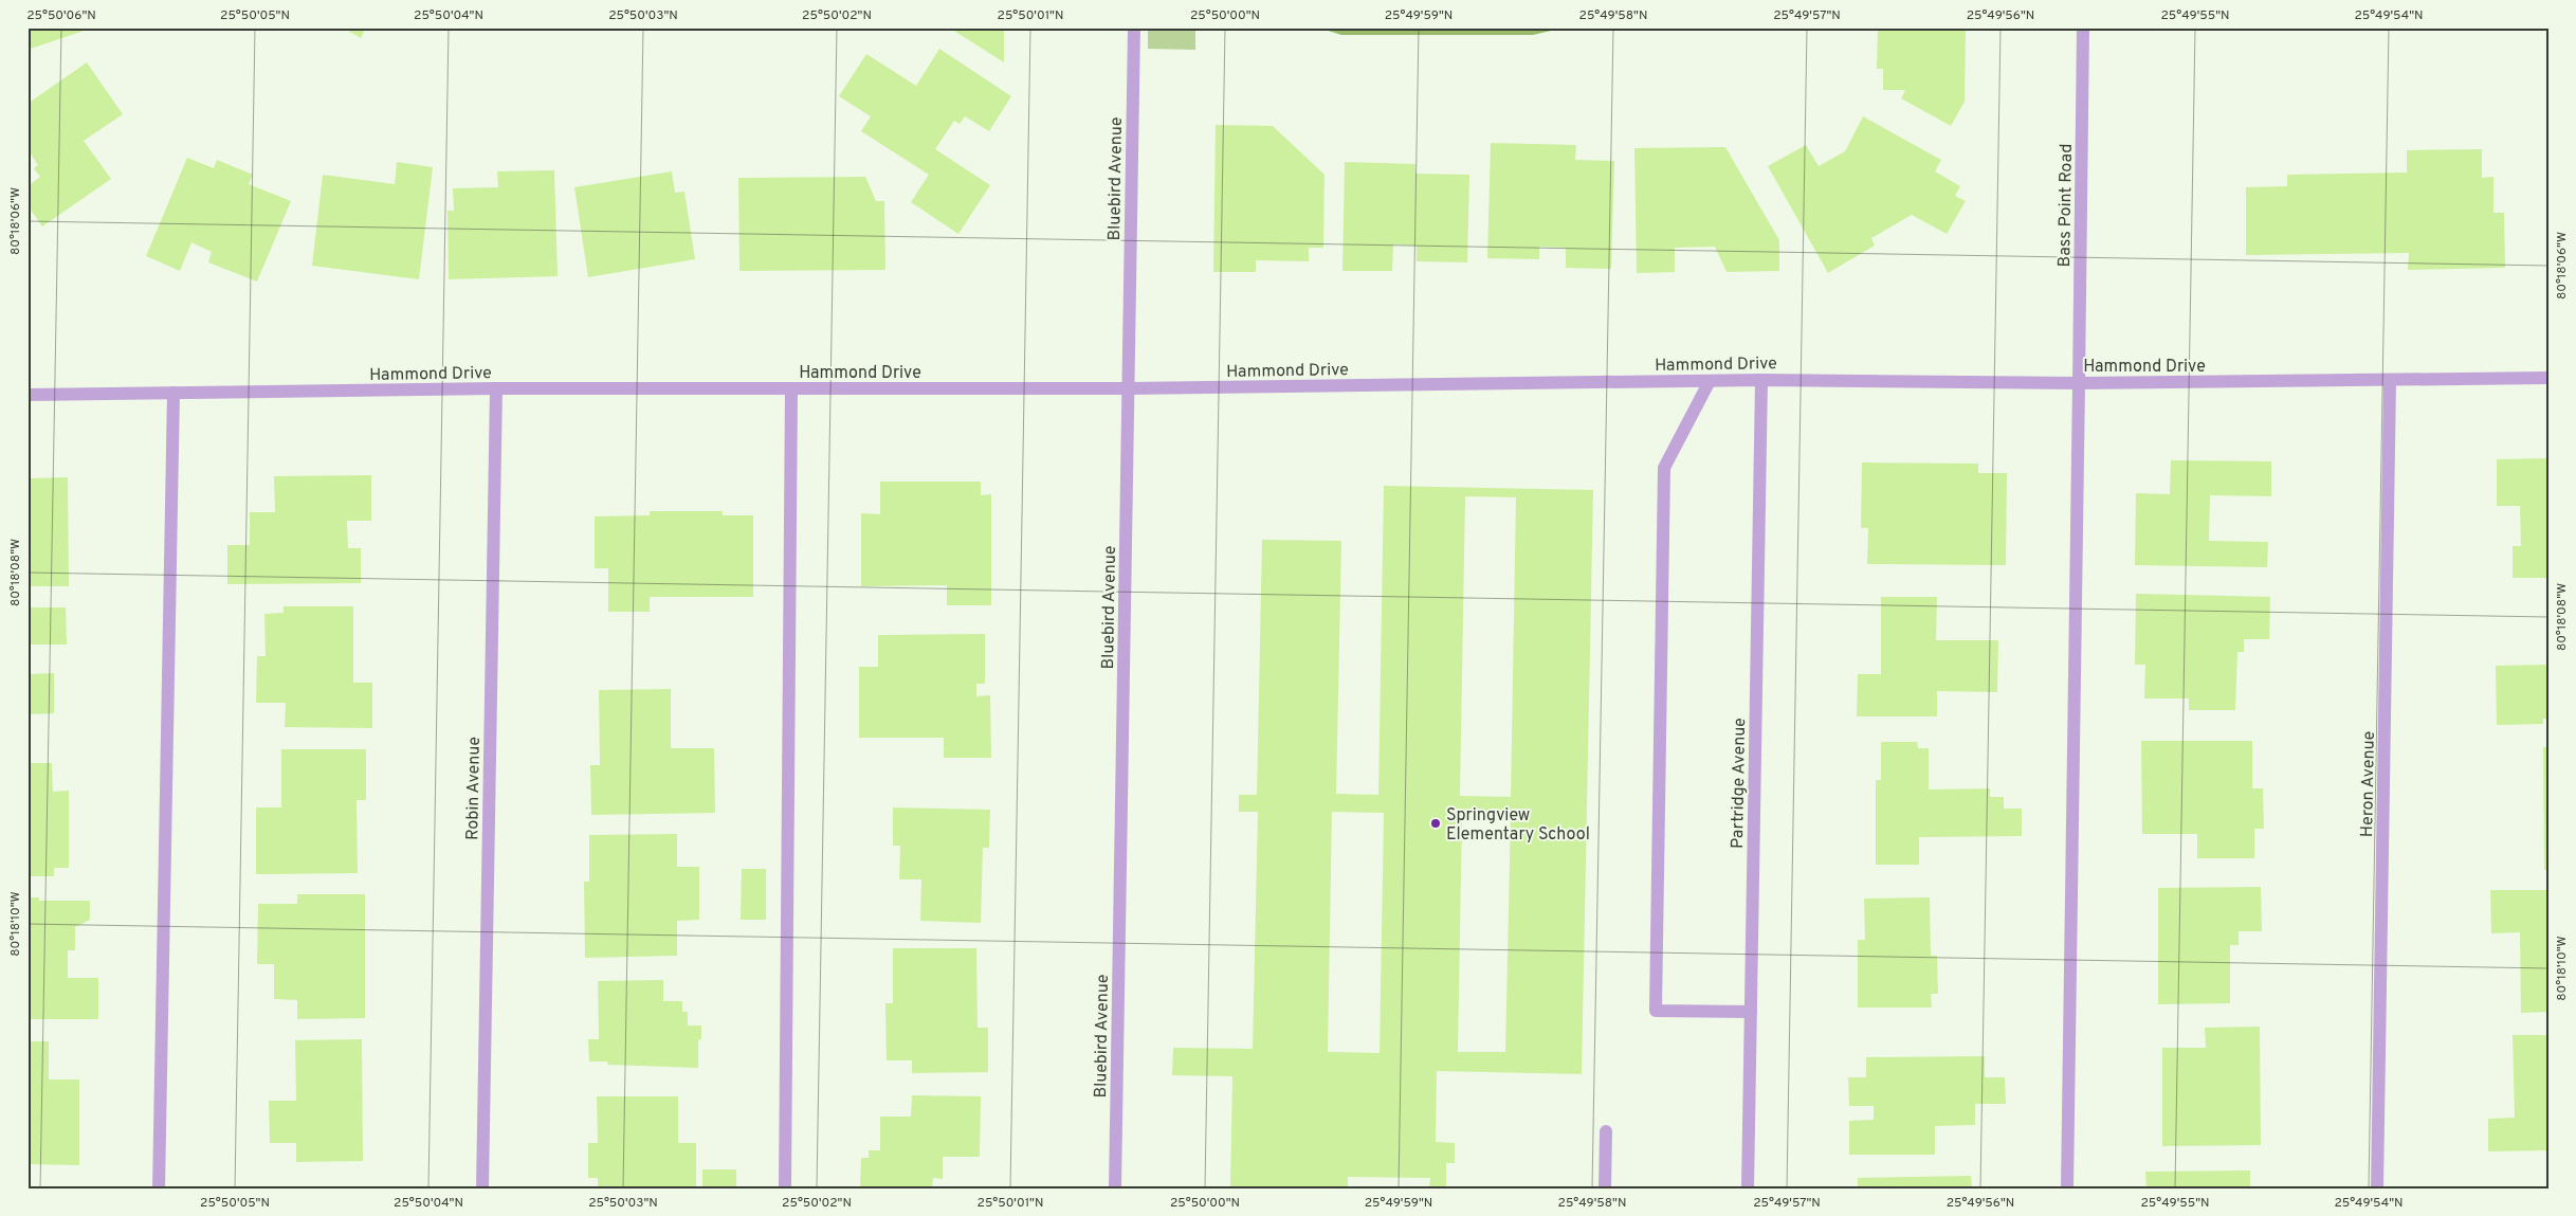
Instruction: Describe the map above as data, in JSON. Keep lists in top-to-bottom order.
{
  "streets": {
    "street": [
      "Bluebird Avenue",
      "Bass Point Road",
      "Hammond Drive",
      "Partridge Avenue",
      "Heron Avenue",
      "Robin Avenue"
    ]
  },
  "crossings": [
    ["Bluebird Avenue", "Hammond Drive"],
    ["Bass Point Road", "Hammond Drive"],
    ["Hammond Drive", "Partridge Avenue"],
    ["Hammond Drive", "Heron Avenue"],
    ["Hammond Drive", "Robin Avenue"]
  ],
  "places": ["Springview Elementary School"],
  "coordinates": [
    "25°50'06\"N",
    "25°50'05\"N",
    "25°50'04\"N",
    "25°50'03\"N",
    "25°50'02\"N",
    "25°50'01\"N",
    "25°50'00\"N",
    "25°49'59\"N",
    "25°49'58\"N",
    "25°49'57\"N",
    "25°49'56\"N",
    "25°49'55\"N",
    "25°49'54\"N",
    "80°18'06\"W",
    "80°18'08\"W",
    "80°18'10\"W"
  ]
}
